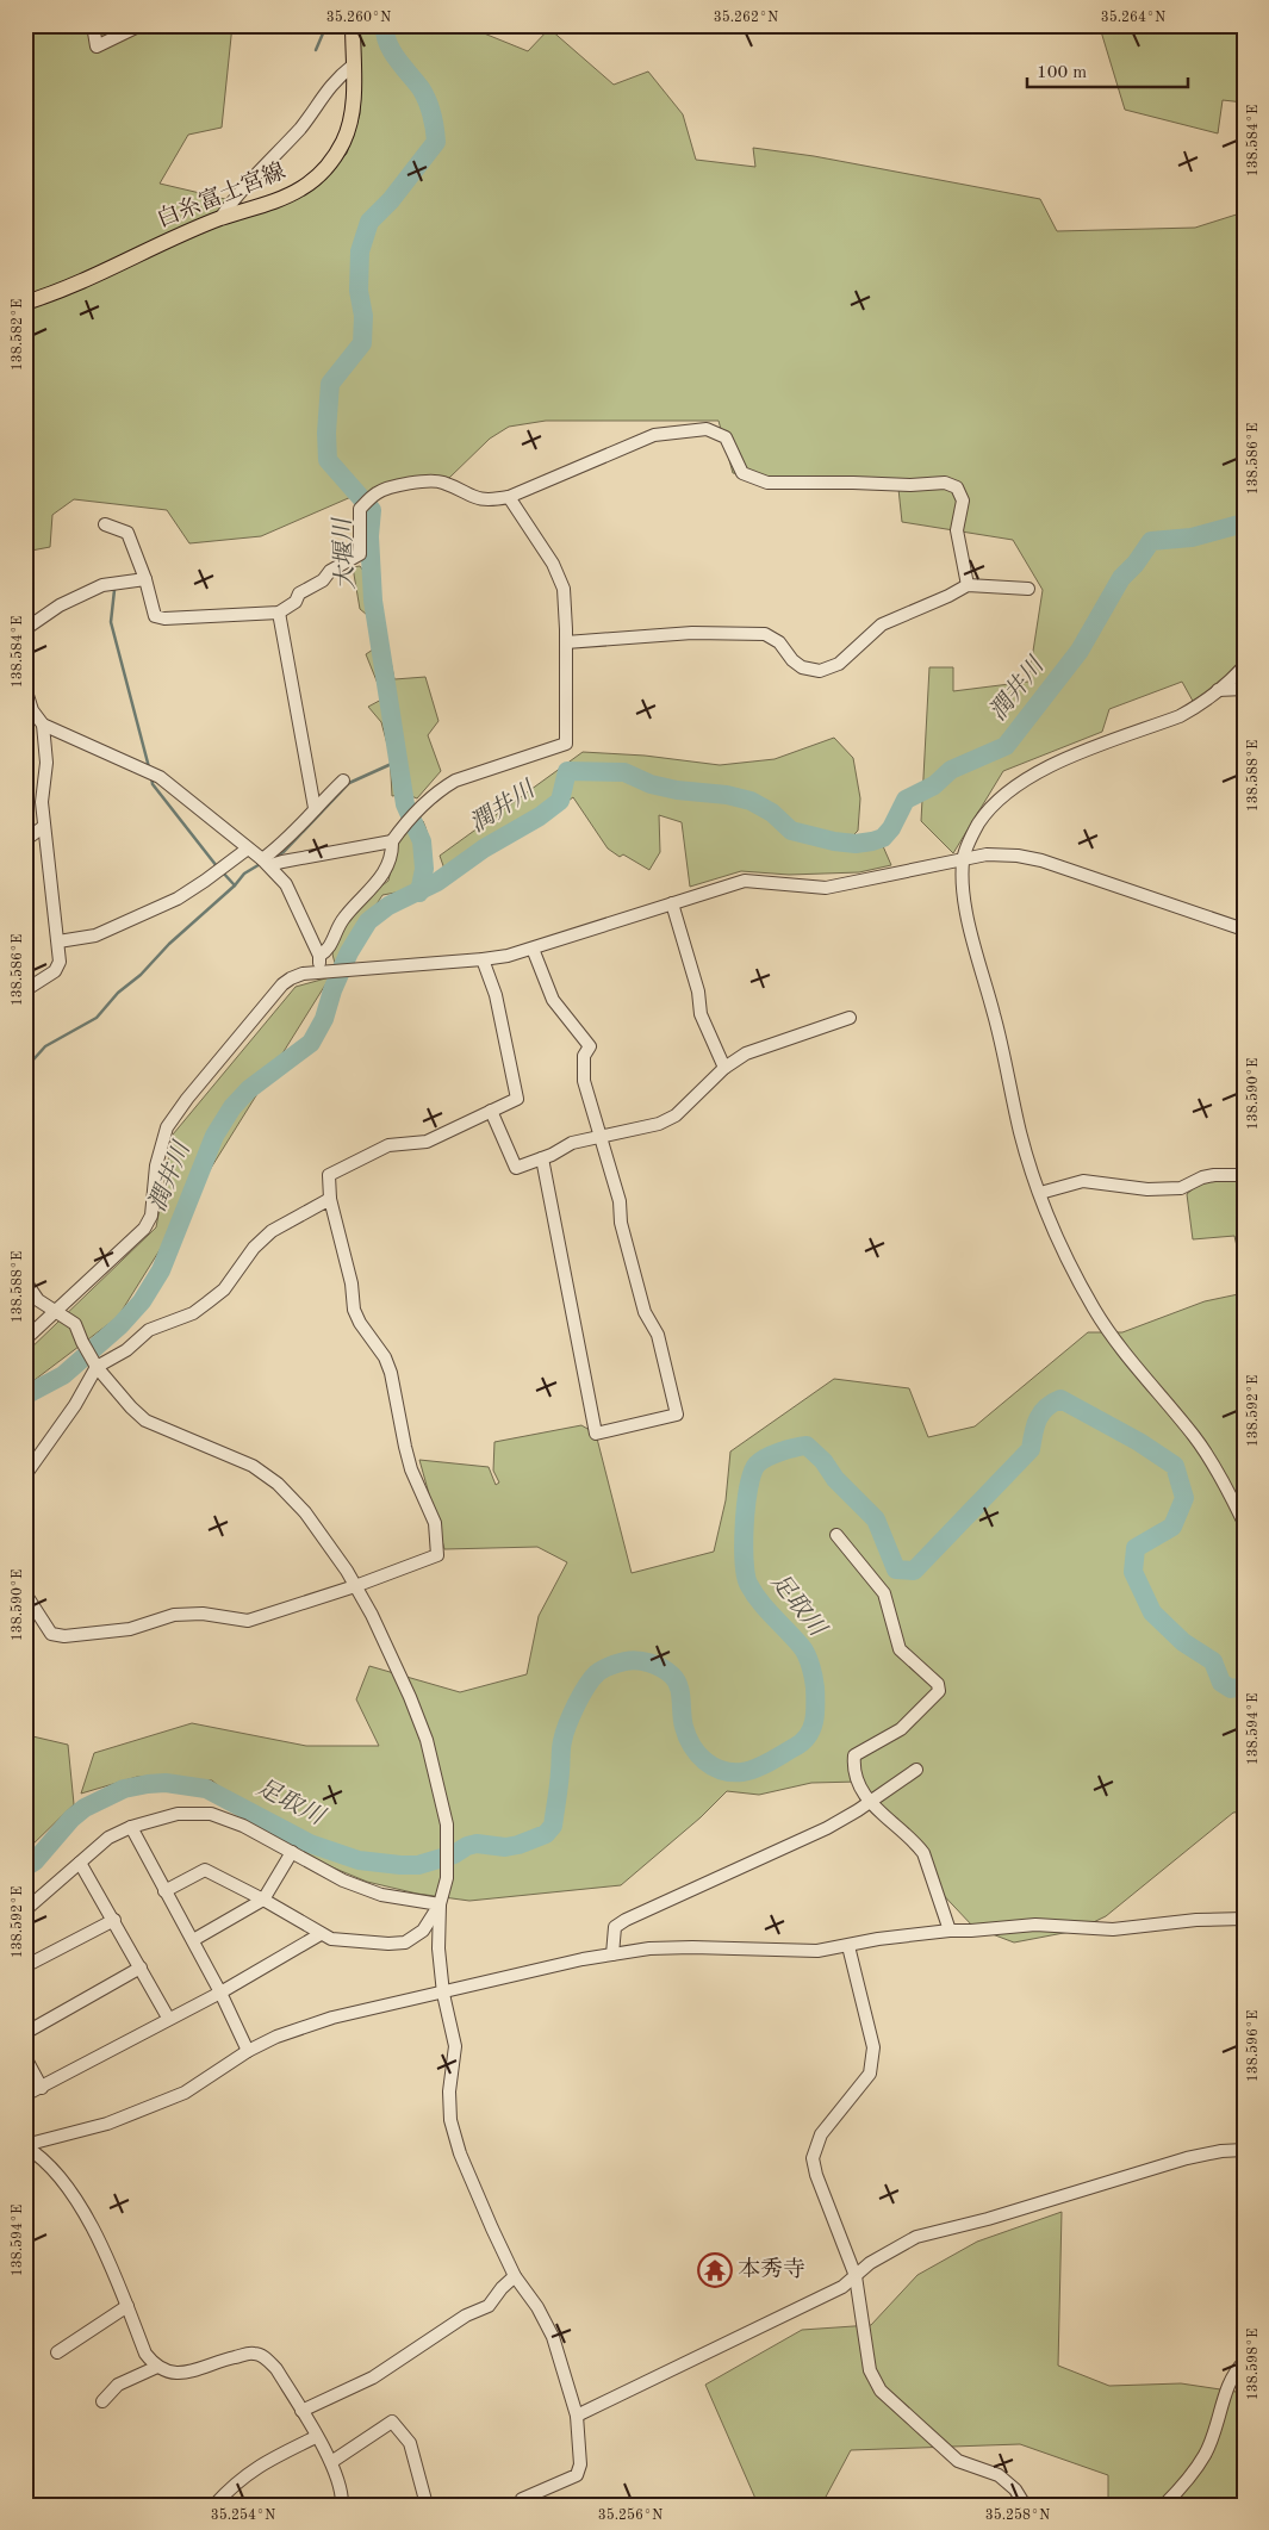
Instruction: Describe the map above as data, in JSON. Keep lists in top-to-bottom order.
{
  "streets": {
    "main road": ["白糸富士宮線"]
  },
  "water": ["大堰川", "潤井川", "足取川"],
  "places": {
    "temple": ["本秀寺"]
  },
  "scale_bar": "100 m",
  "coordinates": [
    "35.260°N",
    "35.262°N",
    "35.264°N",
    "138.584°E",
    "138.582°E",
    "138.586°E",
    "138.588°E",
    "138.590°E",
    "138.592°E",
    "138.594°E",
    "138.596°E",
    "138.598°E",
    "35.254°N",
    "35.256°N",
    "35.258°N"
  ]
}
